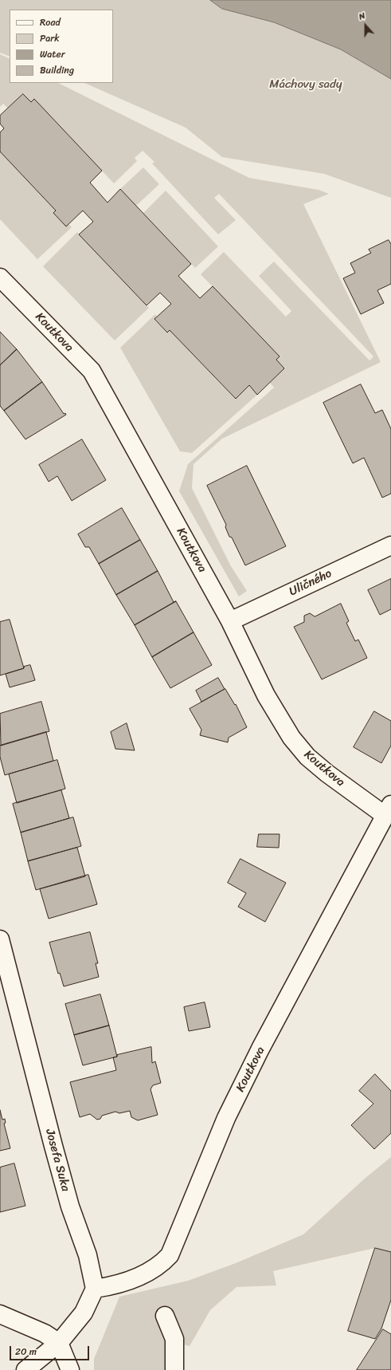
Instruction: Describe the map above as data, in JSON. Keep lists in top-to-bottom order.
{
  "streets": {
    "street": ["Koutkova", "Uličného", "Josefa Suka"]
  },
  "crossings": [
    ["Koutkova", "Uličného"],
    ["Koutkova", "Josefa Suka"]
  ],
  "parks": ["Máchovy sady"],
  "legend": [
    "Road",
    "Park",
    "Water",
    "Building"
  ],
  "scale_bar": "20 m",
  "north": "top"
}
